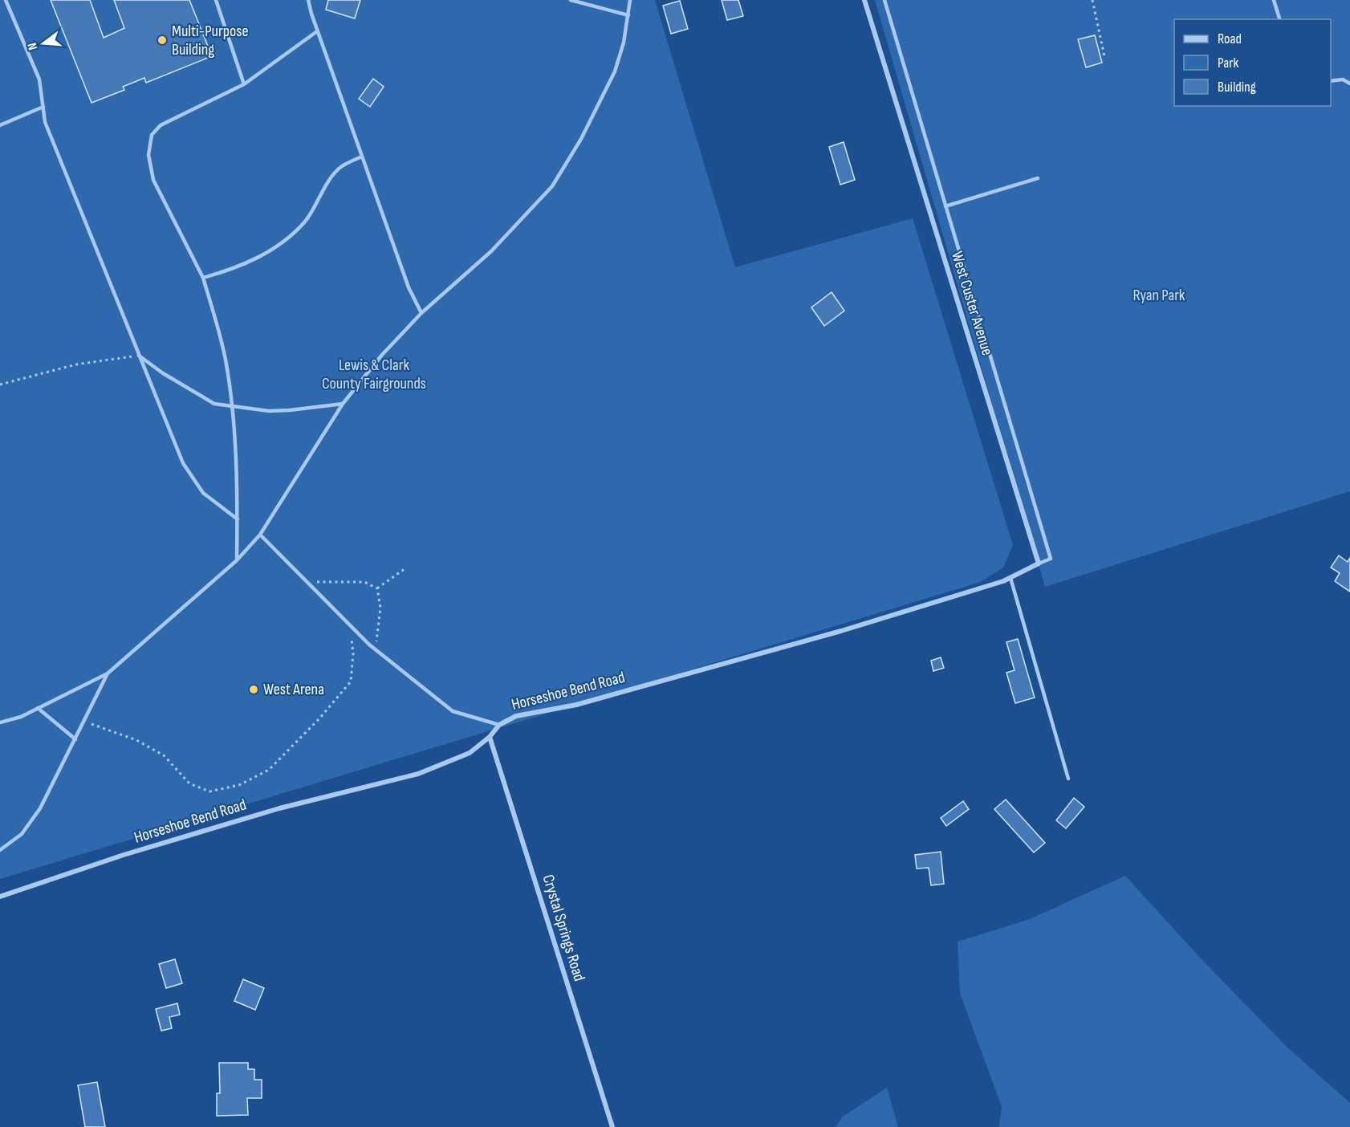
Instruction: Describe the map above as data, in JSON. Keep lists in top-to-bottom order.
{
  "streets": {
    "street": ["West Custer Avenue", "Horseshoe Bend Road", "Crystal Springs Road"]
  },
  "crossings": [
    ["Horseshoe Bend Road", "Crystal Springs Road"]
  ],
  "parks": ["Ryan Park", "Lewis & Clark County Fairgrounds"],
  "places": ["Multi-Purpose Building", "West Arena"],
  "legend": ["Road", "Park", "Building"],
  "north": "left"
}
